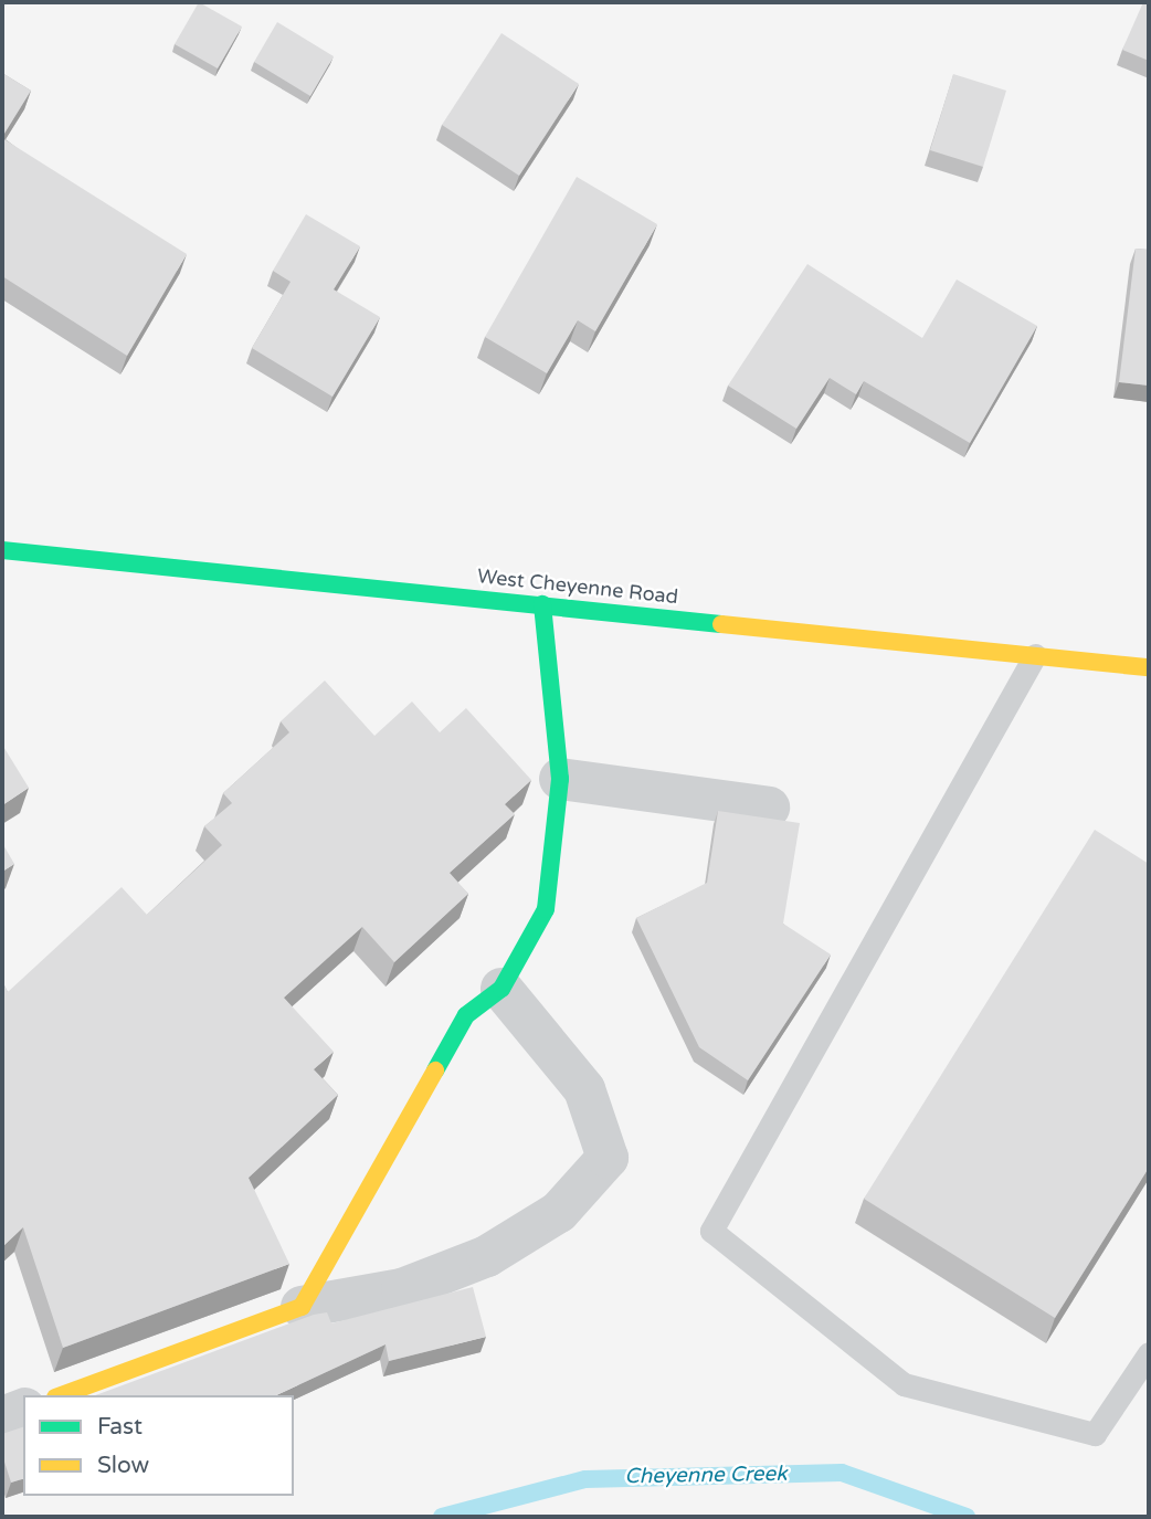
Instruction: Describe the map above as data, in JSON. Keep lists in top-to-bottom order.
{
  "streets": {
    "main road": ["West Cheyenne Road"]
  },
  "water": ["Cheyenne Creek"],
  "legend": ["Fast", "Slow"]
}
